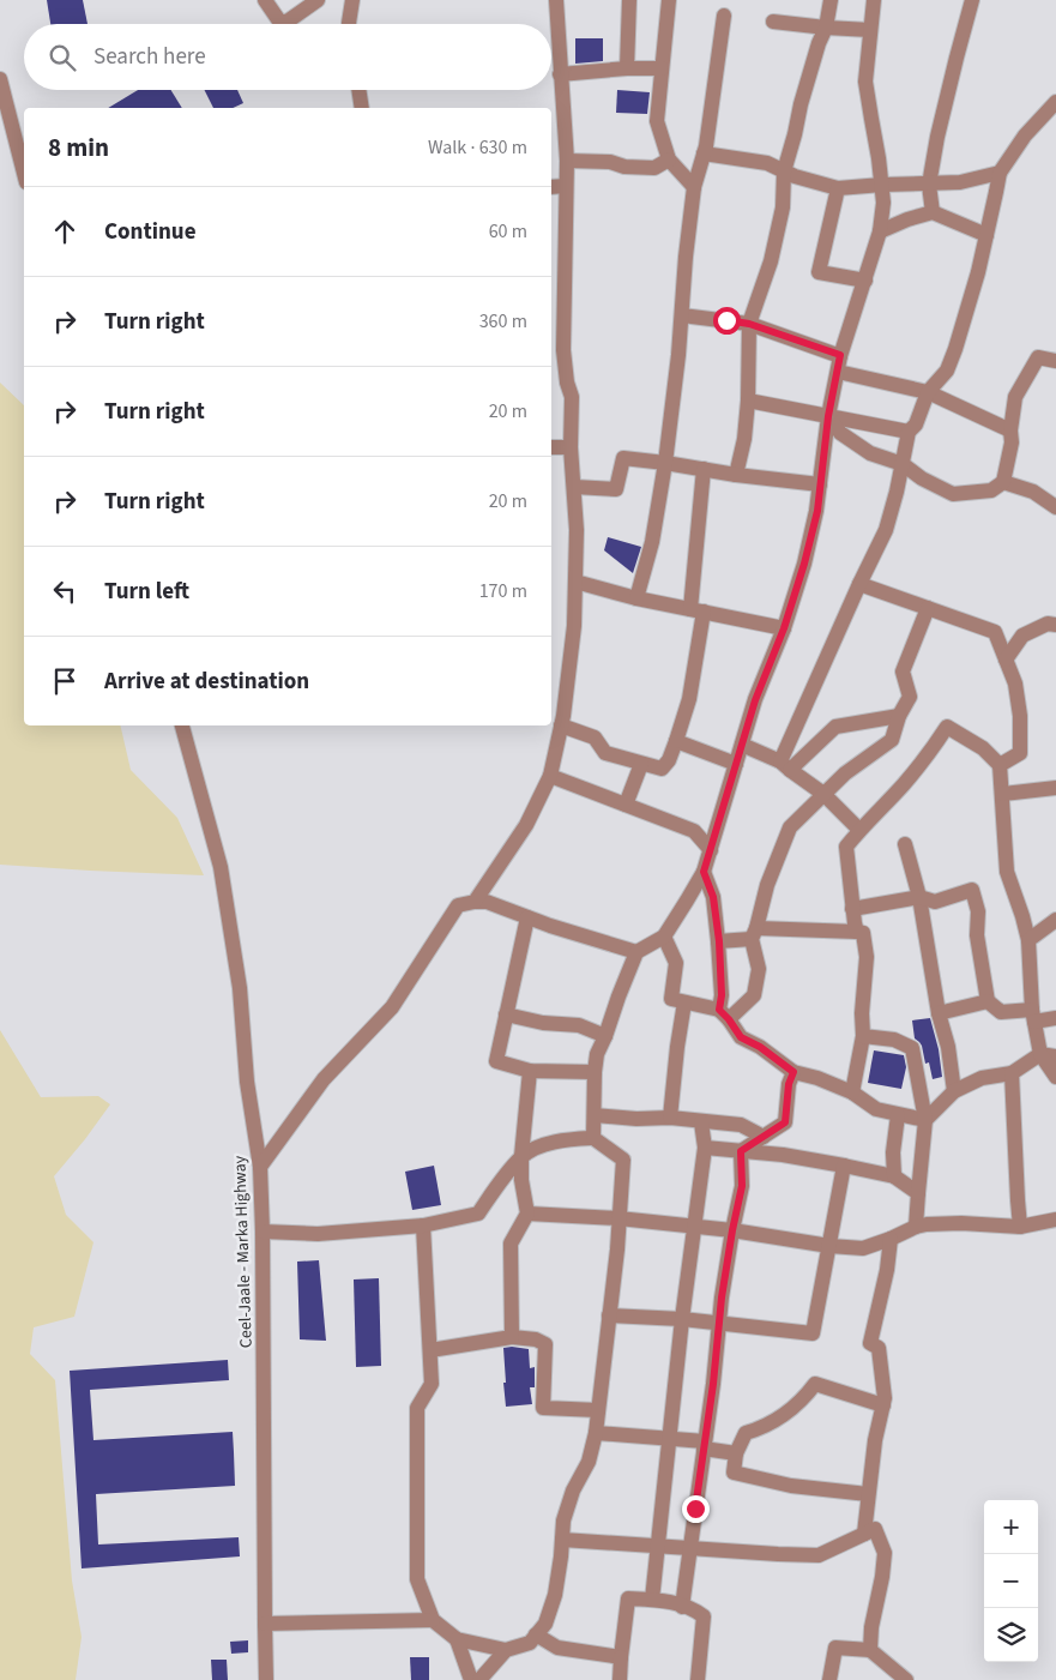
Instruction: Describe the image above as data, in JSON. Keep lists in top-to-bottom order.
{
  "streets": {
    "street": ["Ceel-Jaale - Marka Highway"]
  },
  "page": {
    "search": "Search here",
    "heading": ["8 min", "Walk · 630 m"],
    "list": [
      ["Continue", "60 m"],
      ["Turn right", "360 m"],
      ["Turn right", "20 m"],
      ["Turn right", "20 m"],
      ["Turn left", "170 m"],
      "Arrive at destination"
    ],
    "map_buttons": ["+", "−"]
  }
}
